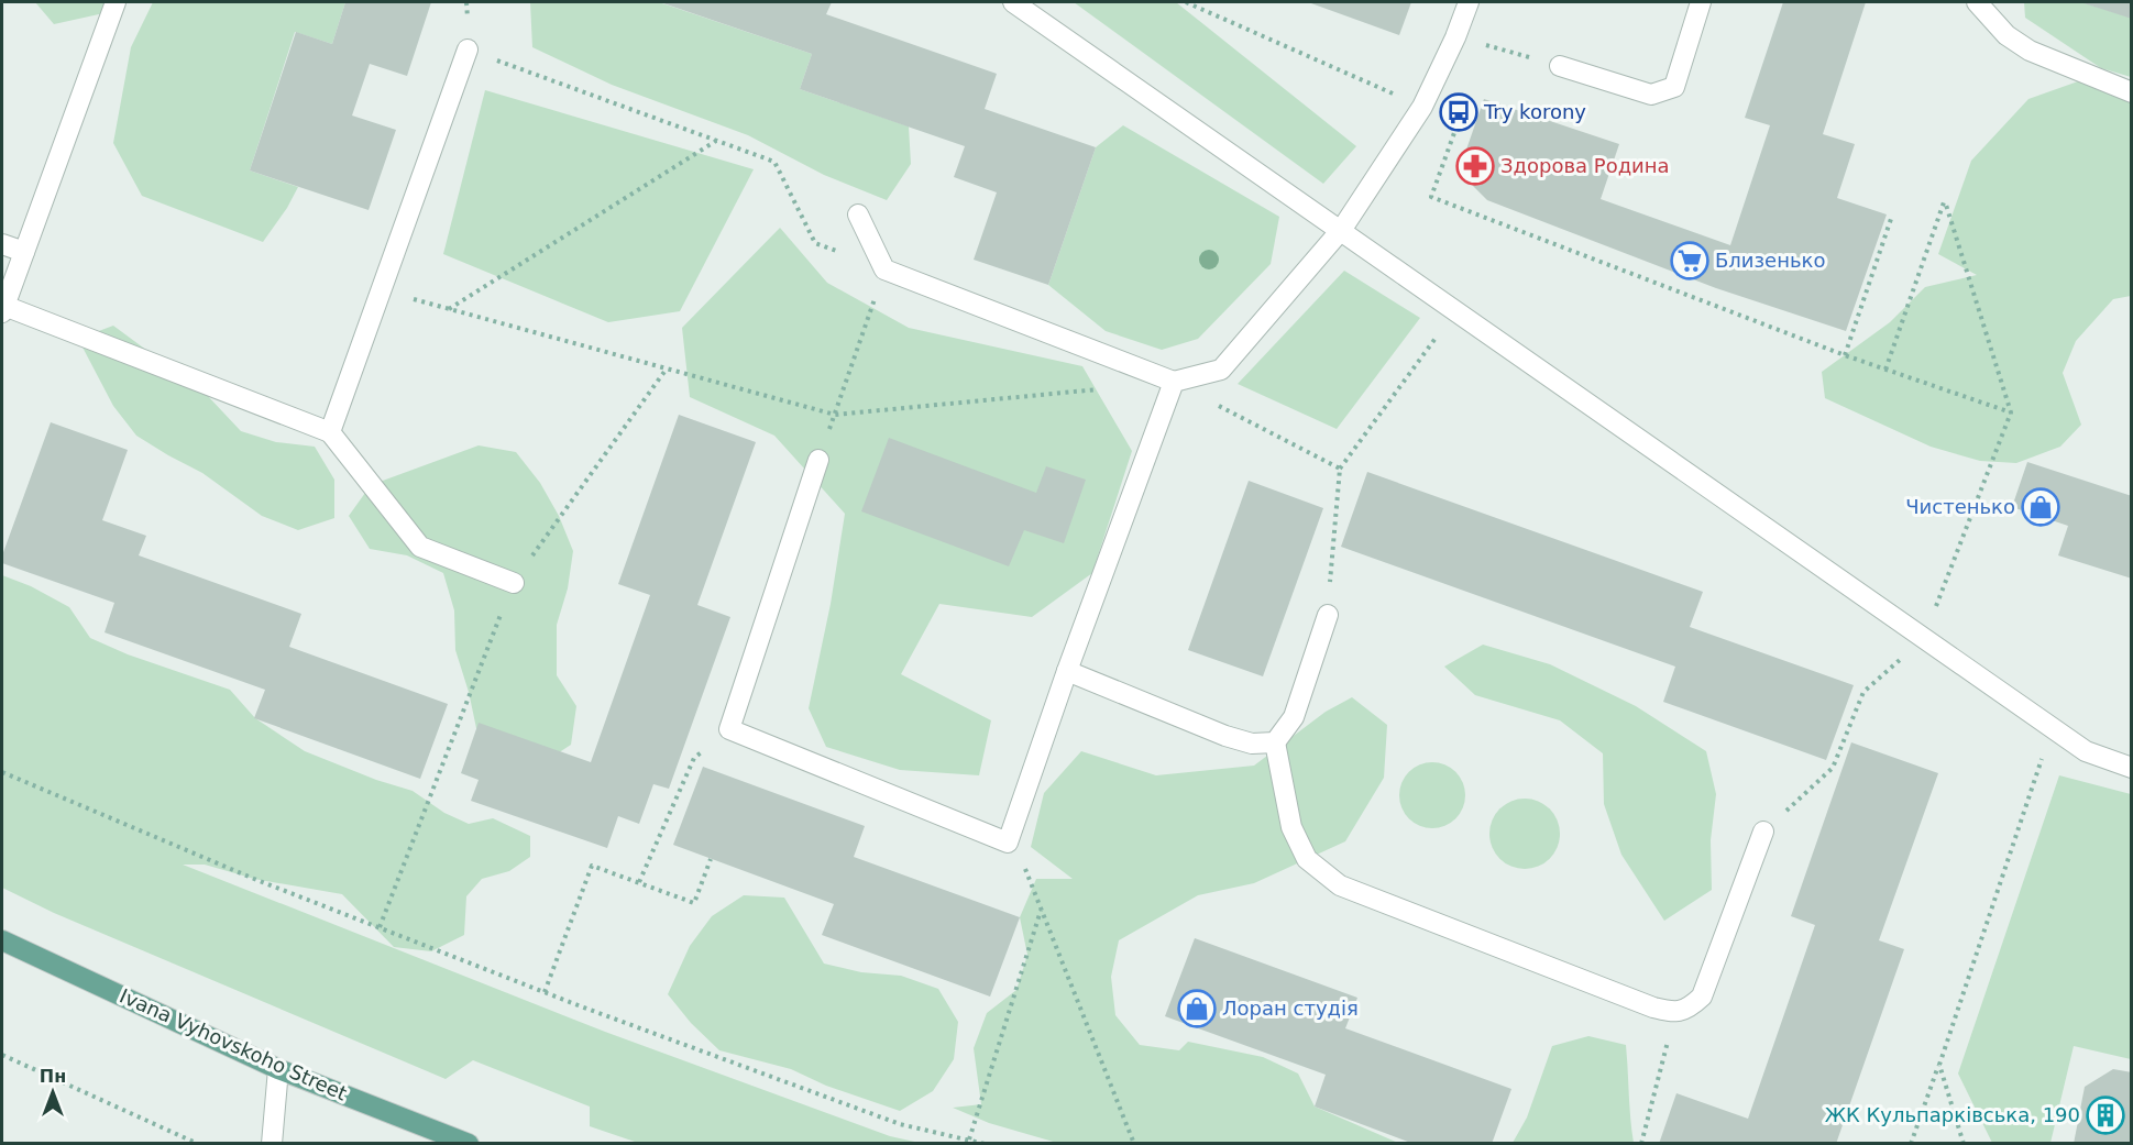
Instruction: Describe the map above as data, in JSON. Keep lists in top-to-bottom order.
{
  "streets": {
    "main road": ["Ivana Vyhovskoho Street"]
  },
  "places": {
    "bus stop": ["Try korony"],
    "pharmacy": ["Здорова Родина"],
    "supermarket": ["Близенько"],
    "shop": ["Чистенько", "Лоран студія"],
    "building": ["ЖК Кульпарківська, 190"]
  },
  "north": "top"
}
